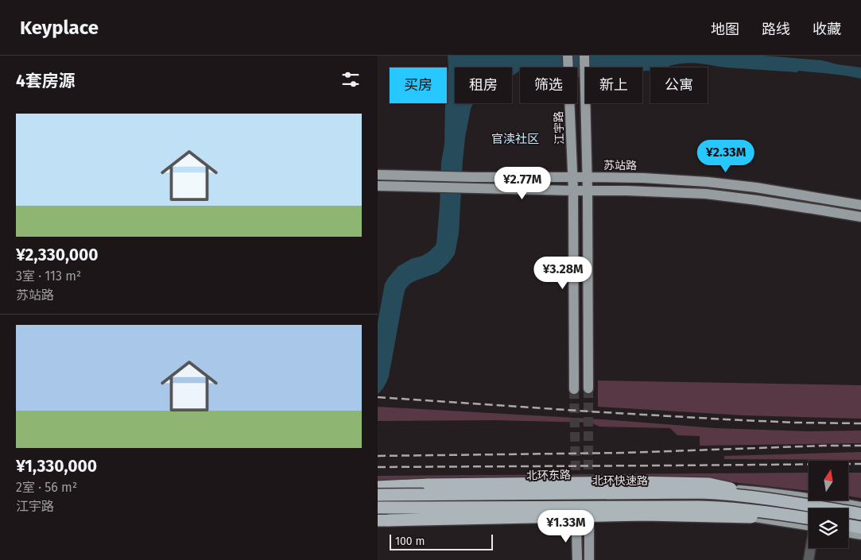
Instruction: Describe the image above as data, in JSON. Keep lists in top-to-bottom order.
{
  "streets": {
    "highway": ["北环快速路"],
    "main road": ["江宇路", "苏站路", "北环东路"]
  },
  "crossings": [
    ["江宇路", "苏站路"]
  ],
  "districts": ["官渎社区"],
  "scale_bar": "100 m",
  "north": "top",
  "page": {
    "header": "Keyplace",
    "nav": ["地图", "路线", "收藏"],
    "heading": "4套房源",
    "chip": [
      "买房",
      "租房",
      "筛选",
      "新上",
      "公寓"
    ],
    "list": [
      {
        "name": "¥2,330,000",
        "note": "3室 · 113 m² · 苏站路"
      },
      {
        "name": "¥1,330,000",
        "note": "2室 · 56 m² · 江宇路"
      }
    ],
    "price": [
      "¥2.33M",
      "¥2.77M",
      "¥3.28M",
      "¥1.33M"
    ],
    "scale": "100 m"
  }
}
